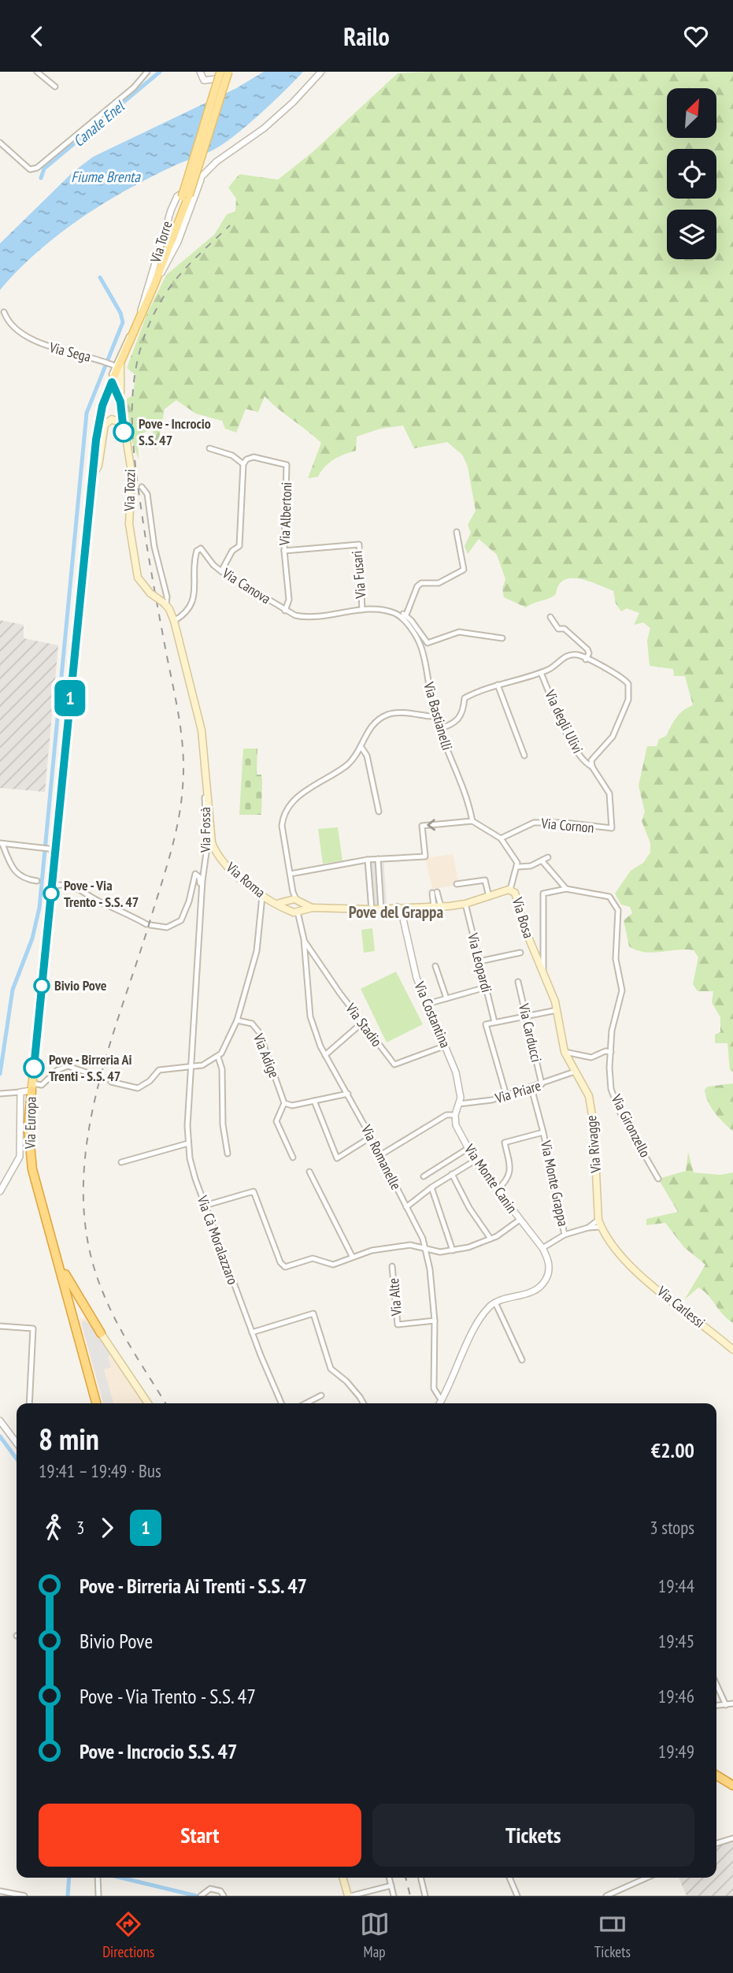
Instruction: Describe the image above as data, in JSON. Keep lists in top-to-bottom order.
{
  "streets": {
    "highway": ["Via Europa"],
    "main road": [
      "Via Tozzi",
      "Via Fossà",
      "Via Roma",
      "Via Bosa",
      "Via Rivagge",
      "Via Carlessi"
    ],
    "street": [
      "Via Torre",
      "Via Sega",
      "Via Albertoni",
      "Via Fusari",
      "Via Canova",
      "Via Bastianelli",
      "Via degli Ulivi",
      "Via Cornon",
      "Via Leopardi",
      "Via Costantina",
      "Via Stadio",
      "Via Carducci",
      "Via Adige",
      "Via Priare",
      "Via Gironzello",
      "Via Romanelle",
      "Via Monte Canin",
      "Via Monte Grappa",
      "Via Cà Moralazzaro",
      "Via Alte"
    ]
  },
  "crossings": [
    ["Via Torre", "Via Europa"],
    ["Via Sega", "Via Tozzi"],
    ["Via Sega", "Via Europa"],
    ["Via Tozzi", "Via Fossà"],
    ["Via Tozzi", "Via Europa"],
    ["Via Albertoni", "Via Fusari"],
    ["Via Albertoni", "Via Canova"],
    ["Via Fusari", "Via Canova"],
    ["Via Canova", "Via Bastianelli"],
    ["Via Canova", "Via Fossà"],
    ["Via degli Ulivi", "Via Cornon"],
    ["Via Fossà", "Via Roma"],
    ["Via Fossà", "Via Cà Moralazzaro"],
    ["Via Roma", "Via Bosa"],
    ["Via Roma", "Via Leopardi"],
    ["Via Roma", "Via Costantina"],
    ["Via Roma", "Via Romanelle"],
    ["Via Bosa", "Via Gironzello"],
    ["Via Bosa", "Via Rivagge"],
    ["Via Costantina", "Via Stadio"],
    ["Via Costantina", "Via Priare"],
    ["Via Stadio", "Via Romanelle"],
    ["Via Carducci", "Via Priare"],
    ["Via Priare", "Via Rivagge"],
    ["Via Priare", "Via Monte Grappa"],
    ["Via Rivagge", "Via Carlessi"],
    ["Via Romanelle", "Via Alte"],
    ["Via Monte Canin", "Via Monte Grappa"]
  ],
  "districts": ["Pove del Grappa"],
  "water": ["Canale Enel", "Fiume Brenta"],
  "places": [
    "Pove - Incrocio S.S. 47",
    "Pove - Via Trento - S.S. 47",
    "Bivio Pove",
    "Pove - Birreria Ai Trenti - S.S. 47"
  ],
  "lines": ["bus line 1"],
  "north": "top right",
  "page": {
    "header": "Railo",
    "on_map": "1",
    "heading": ["8 min", "19:41 – 19:49 · Bus", "€2.00"],
    "legs": ["3", "1", "3 stops"],
    "list": [
      {
        "name": "Pove - Birreria Ai Trenti - S.S. 47",
        "value": "19:44"
      },
      {
        "name": "Bivio Pove",
        "value": "19:45"
      },
      {
        "name": "Pove - Via Trento - S.S. 47",
        "value": "19:46"
      },
      {
        "name": "Pove - Incrocio S.S. 47",
        "value": "19:49"
      }
    ],
    "buttons": ["Start", "Tickets"],
    "tabs": ["Directions", "Map", "Tickets"]
  }
}
